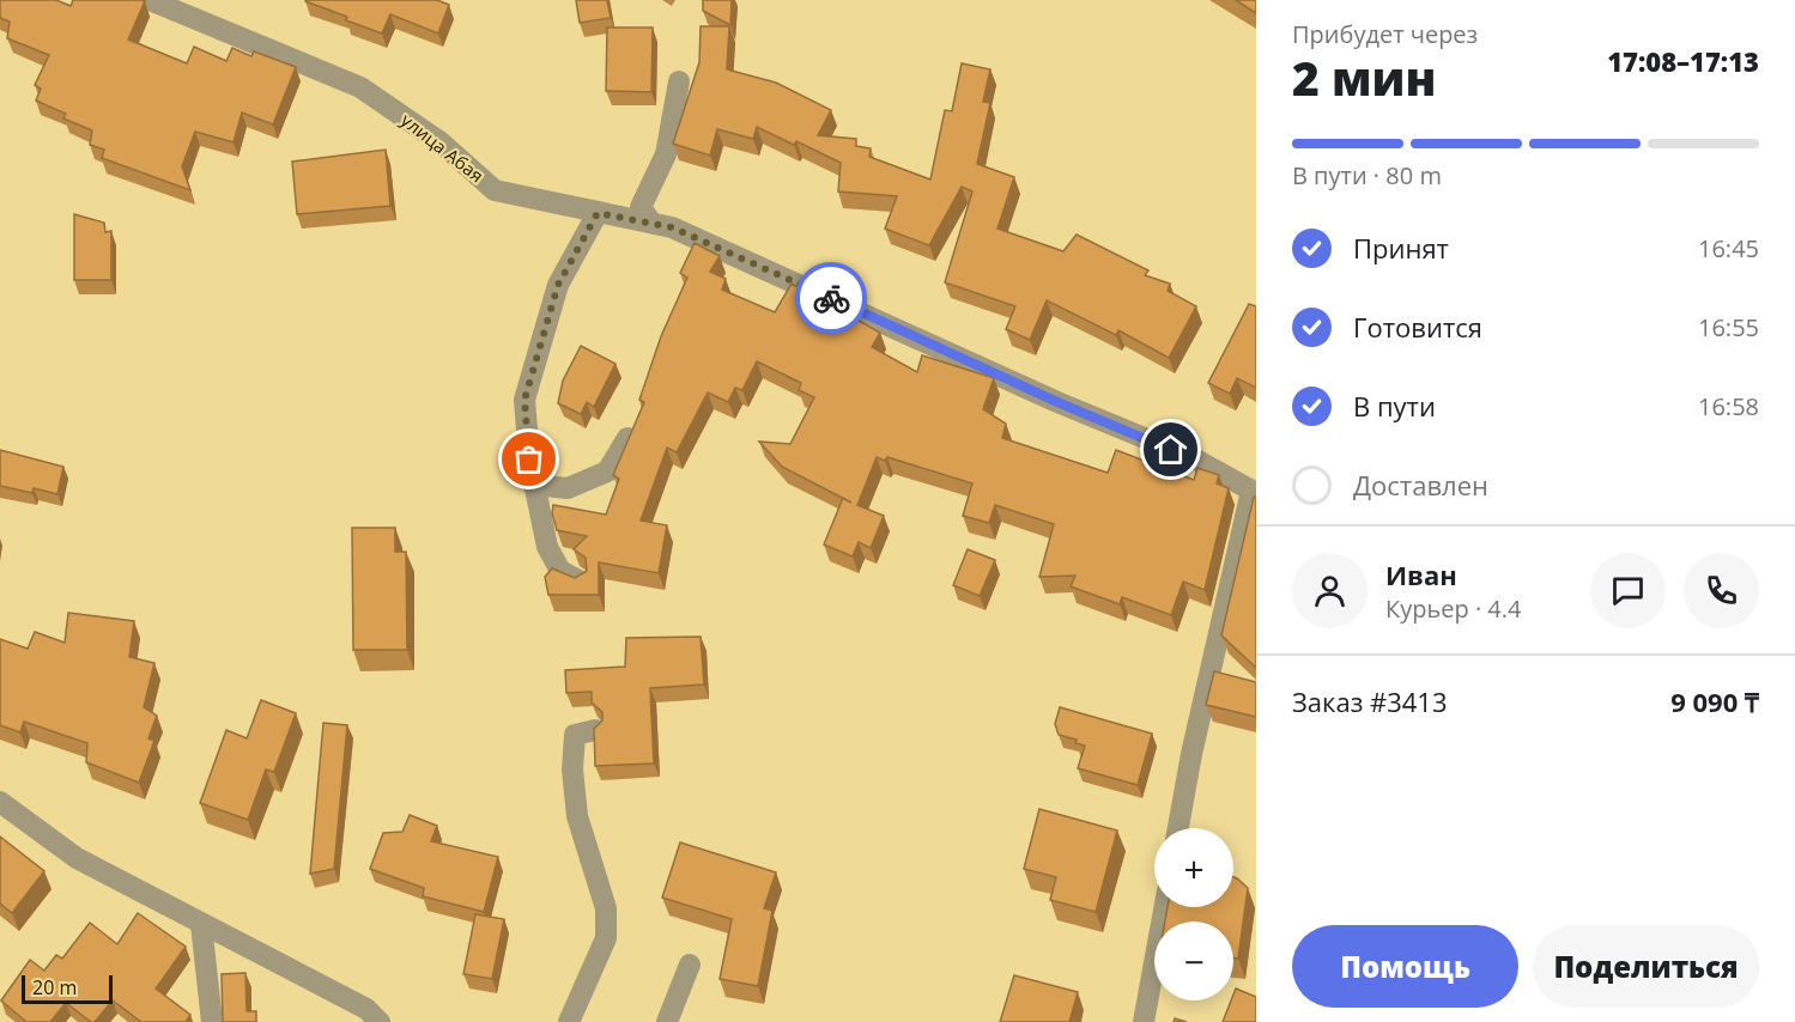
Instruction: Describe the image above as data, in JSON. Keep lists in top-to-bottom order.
{
  "streets": {
    "street": ["улица Абая"]
  },
  "scale_bar": "20 m",
  "page": {
    "heading": ["2 мин", "Прибудет через", "17:08–17:13"],
    "panel": [
      "Иван",
      "Курьер · 4.4",
      "Заказ #3413",
      "9 090 ₸"
    ],
    "bar": "В пути · 80 m",
    "list": [
      ["Принят", "16:45"],
      ["Готовится", "16:55"],
      ["В пути", "16:58"],
      "Доставлен"
    ],
    "map_buttons": ["+", "−"],
    "buttons": ["Помощь", "Поделиться"],
    "scale": "20 m"
  }
}
